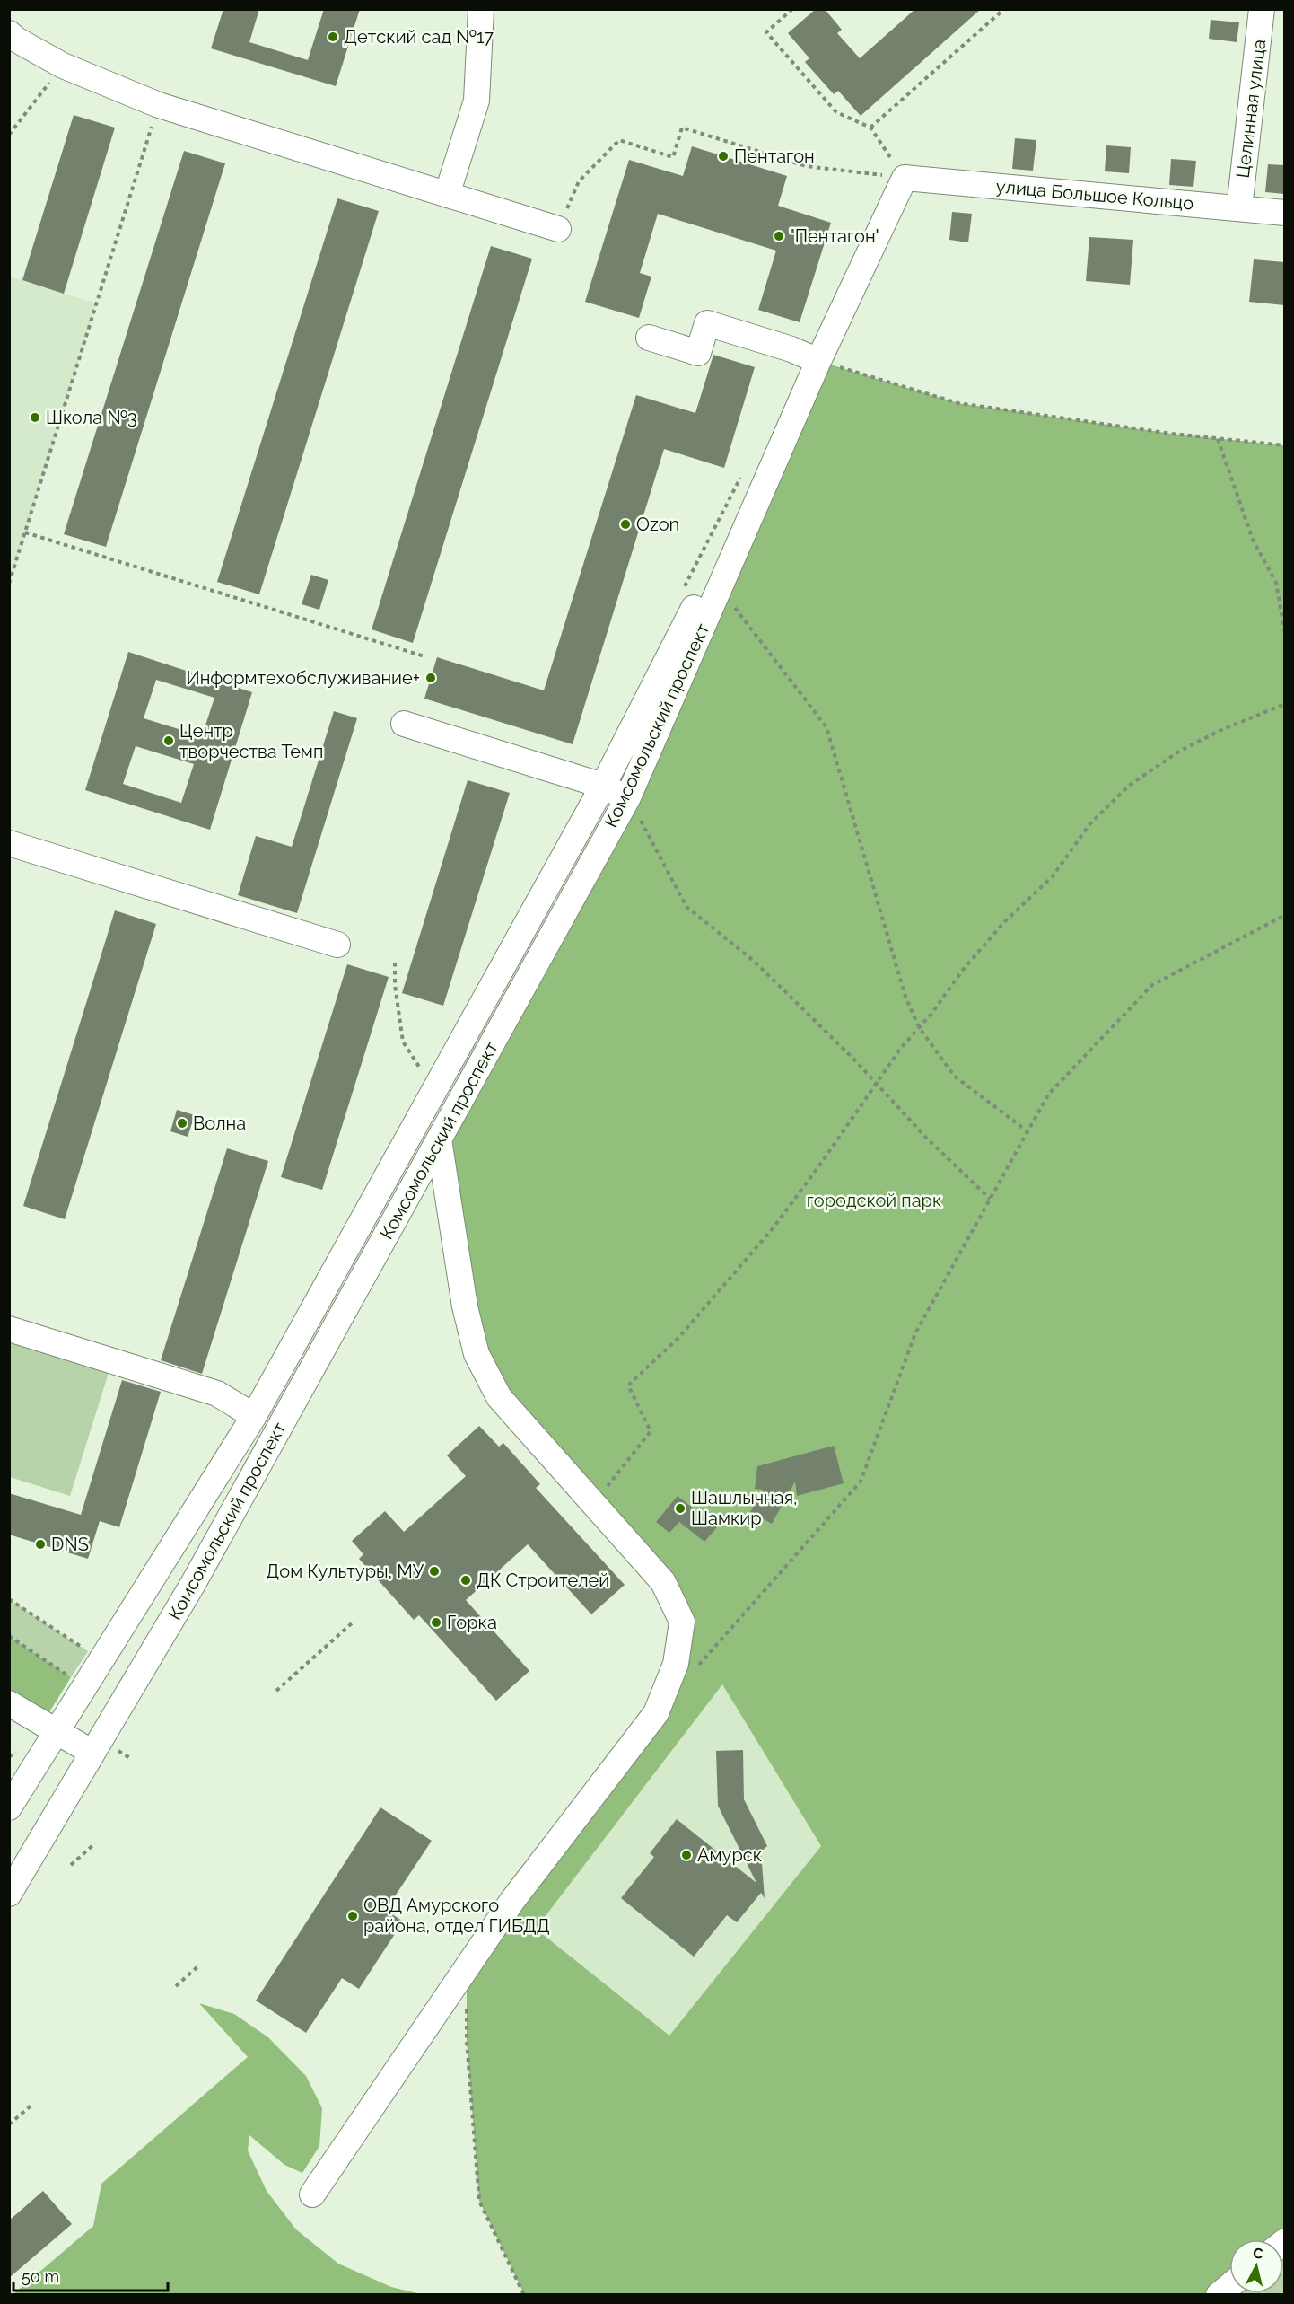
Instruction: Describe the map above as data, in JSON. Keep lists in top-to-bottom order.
{
  "streets": {
    "street": ["Целинная улица", "улица Большое Кольцо", "Комсомольский проспект"]
  },
  "crossings": [
    ["Целинная улица", "улица Большое Кольцо"],
    ["улица Большое Кольцо", "Комсомольский проспект"]
  ],
  "parks": ["городской парк"],
  "places": [
    "Детский сад №17",
    "Пентагон",
    "\"Пентагон\"",
    "Школа №3",
    "Ozon",
    "Информтехобслуживание+",
    "Центр творчества Темп",
    "Волна",
    "Шашлычная, Шамкир",
    "DNS",
    "Дом Культуры, МУ",
    "ДК Строителей",
    "Горка",
    "Амурск",
    "ОВД Амурского района, отдел ГИБДД"
  ],
  "scale_bar": "50 m",
  "north": "top"
}
